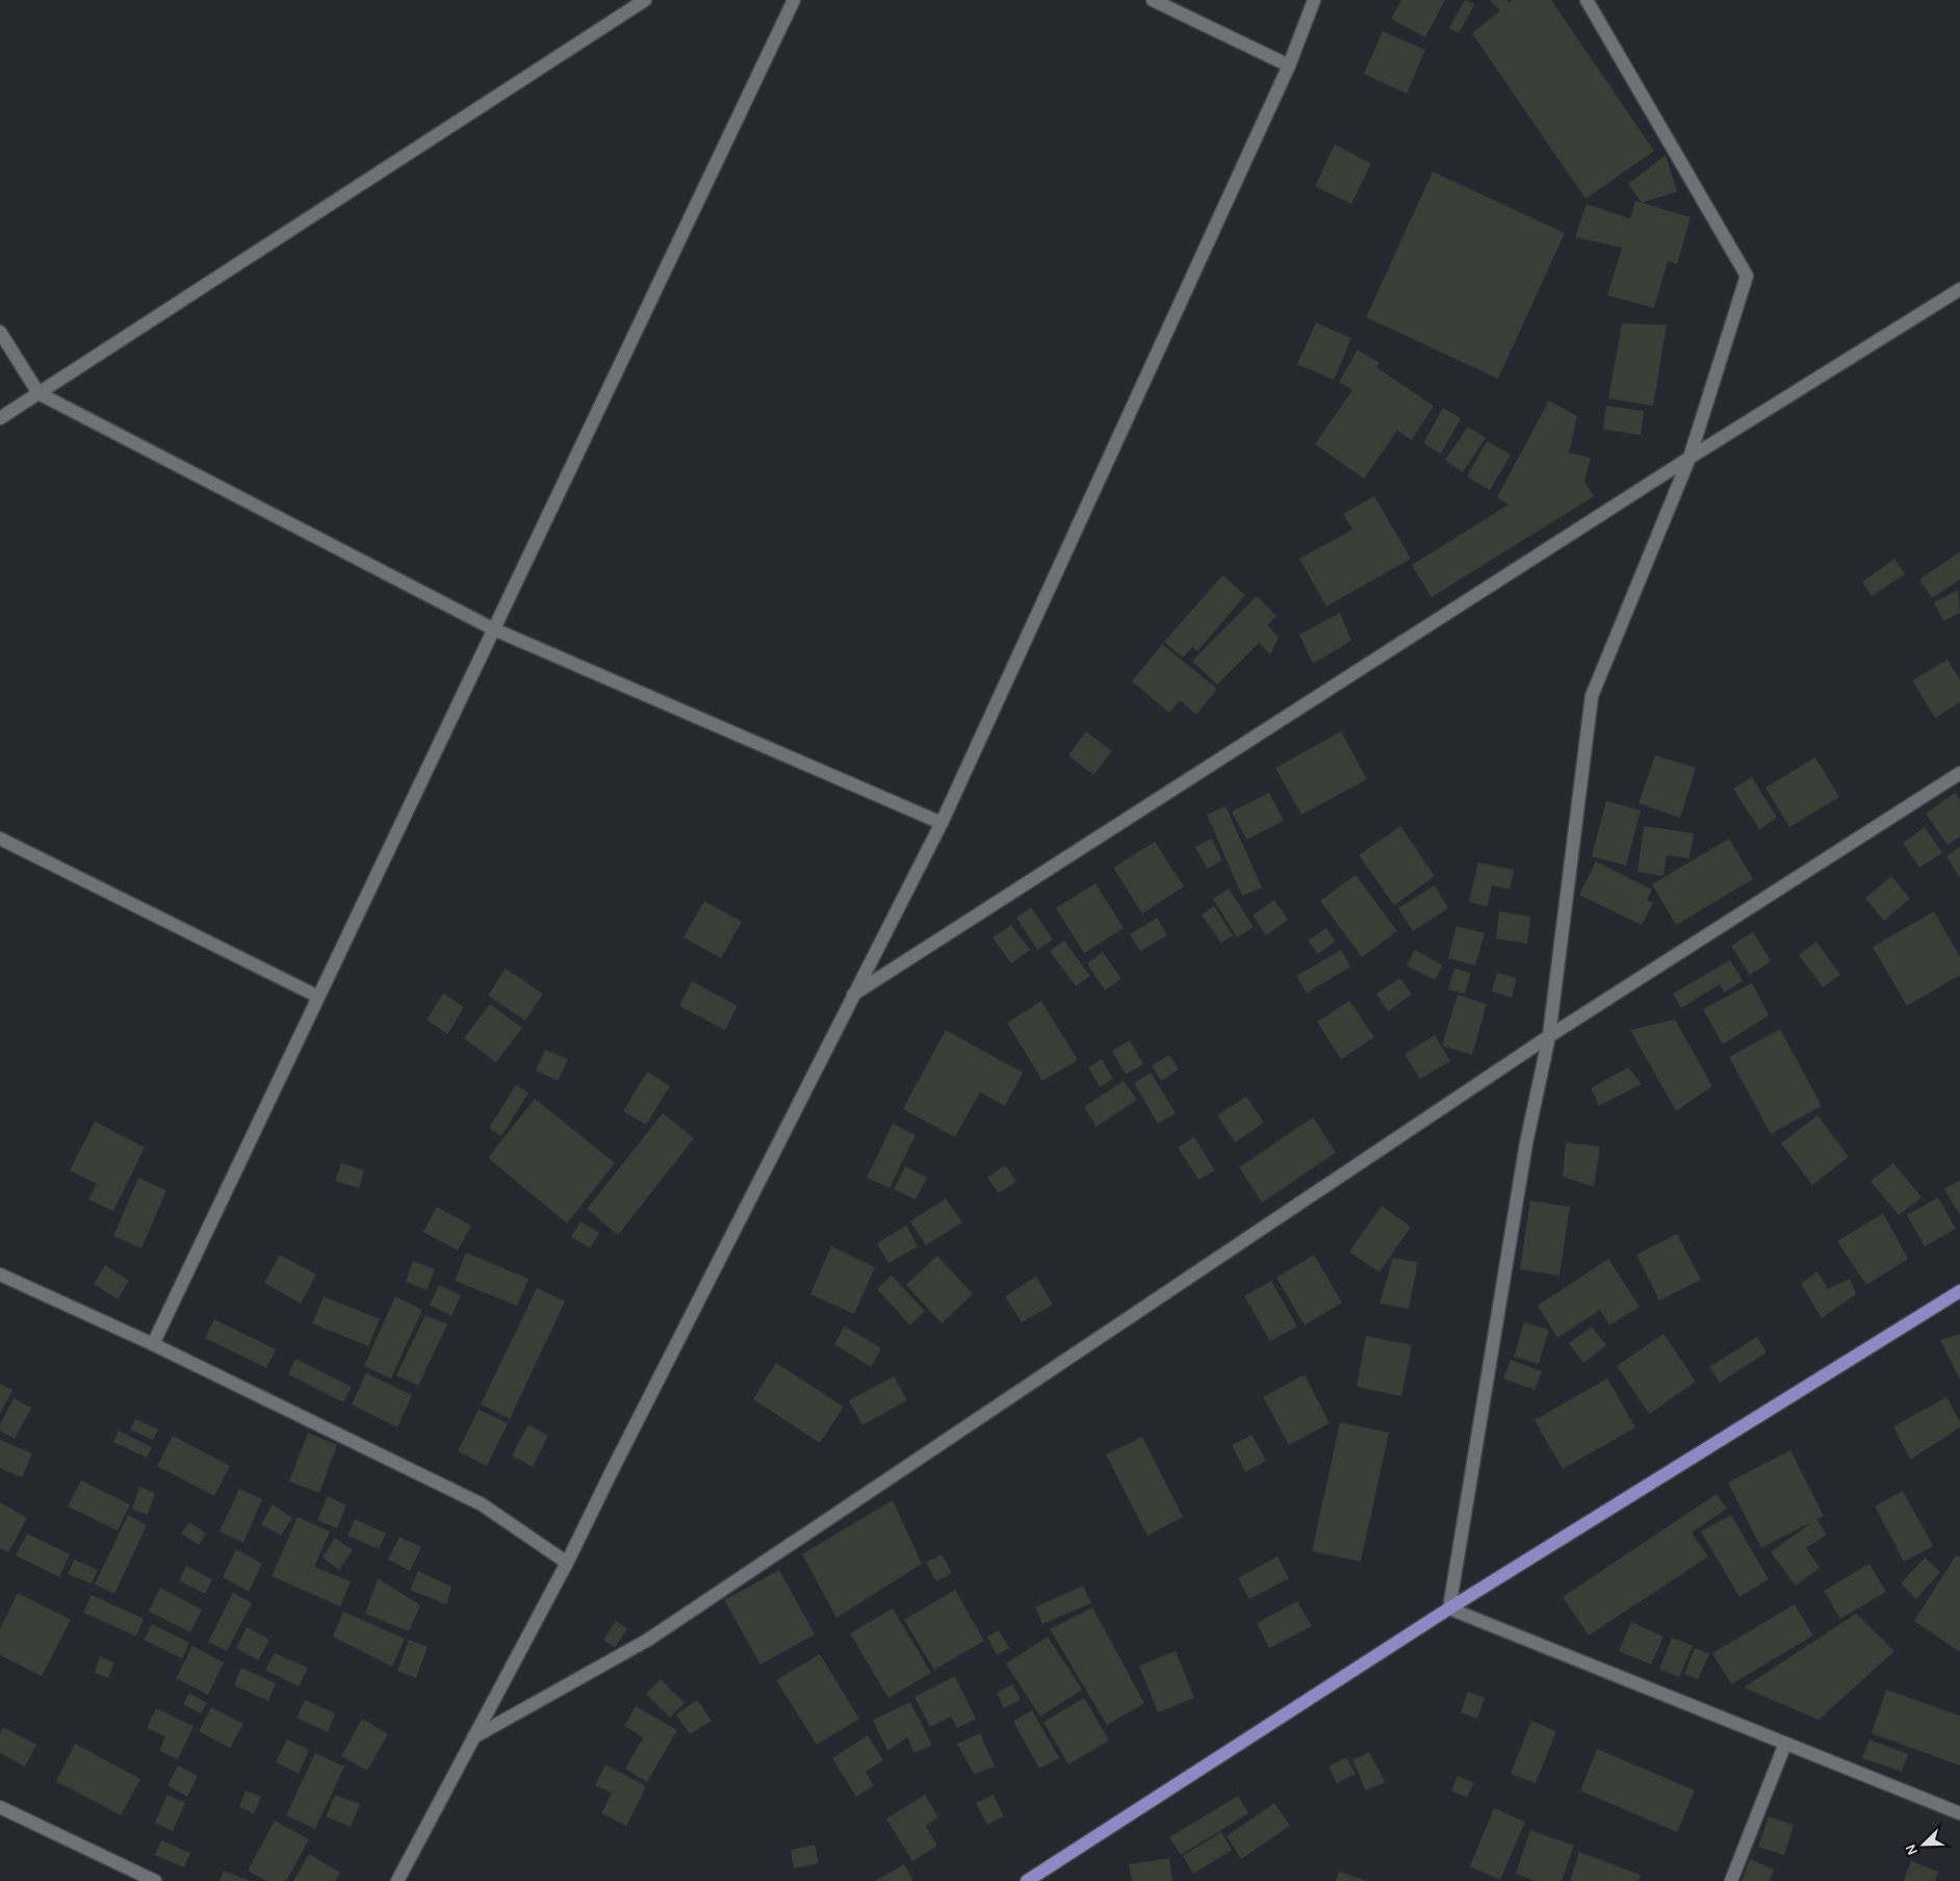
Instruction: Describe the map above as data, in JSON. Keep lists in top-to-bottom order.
{
  "north": "bottom left"
}
